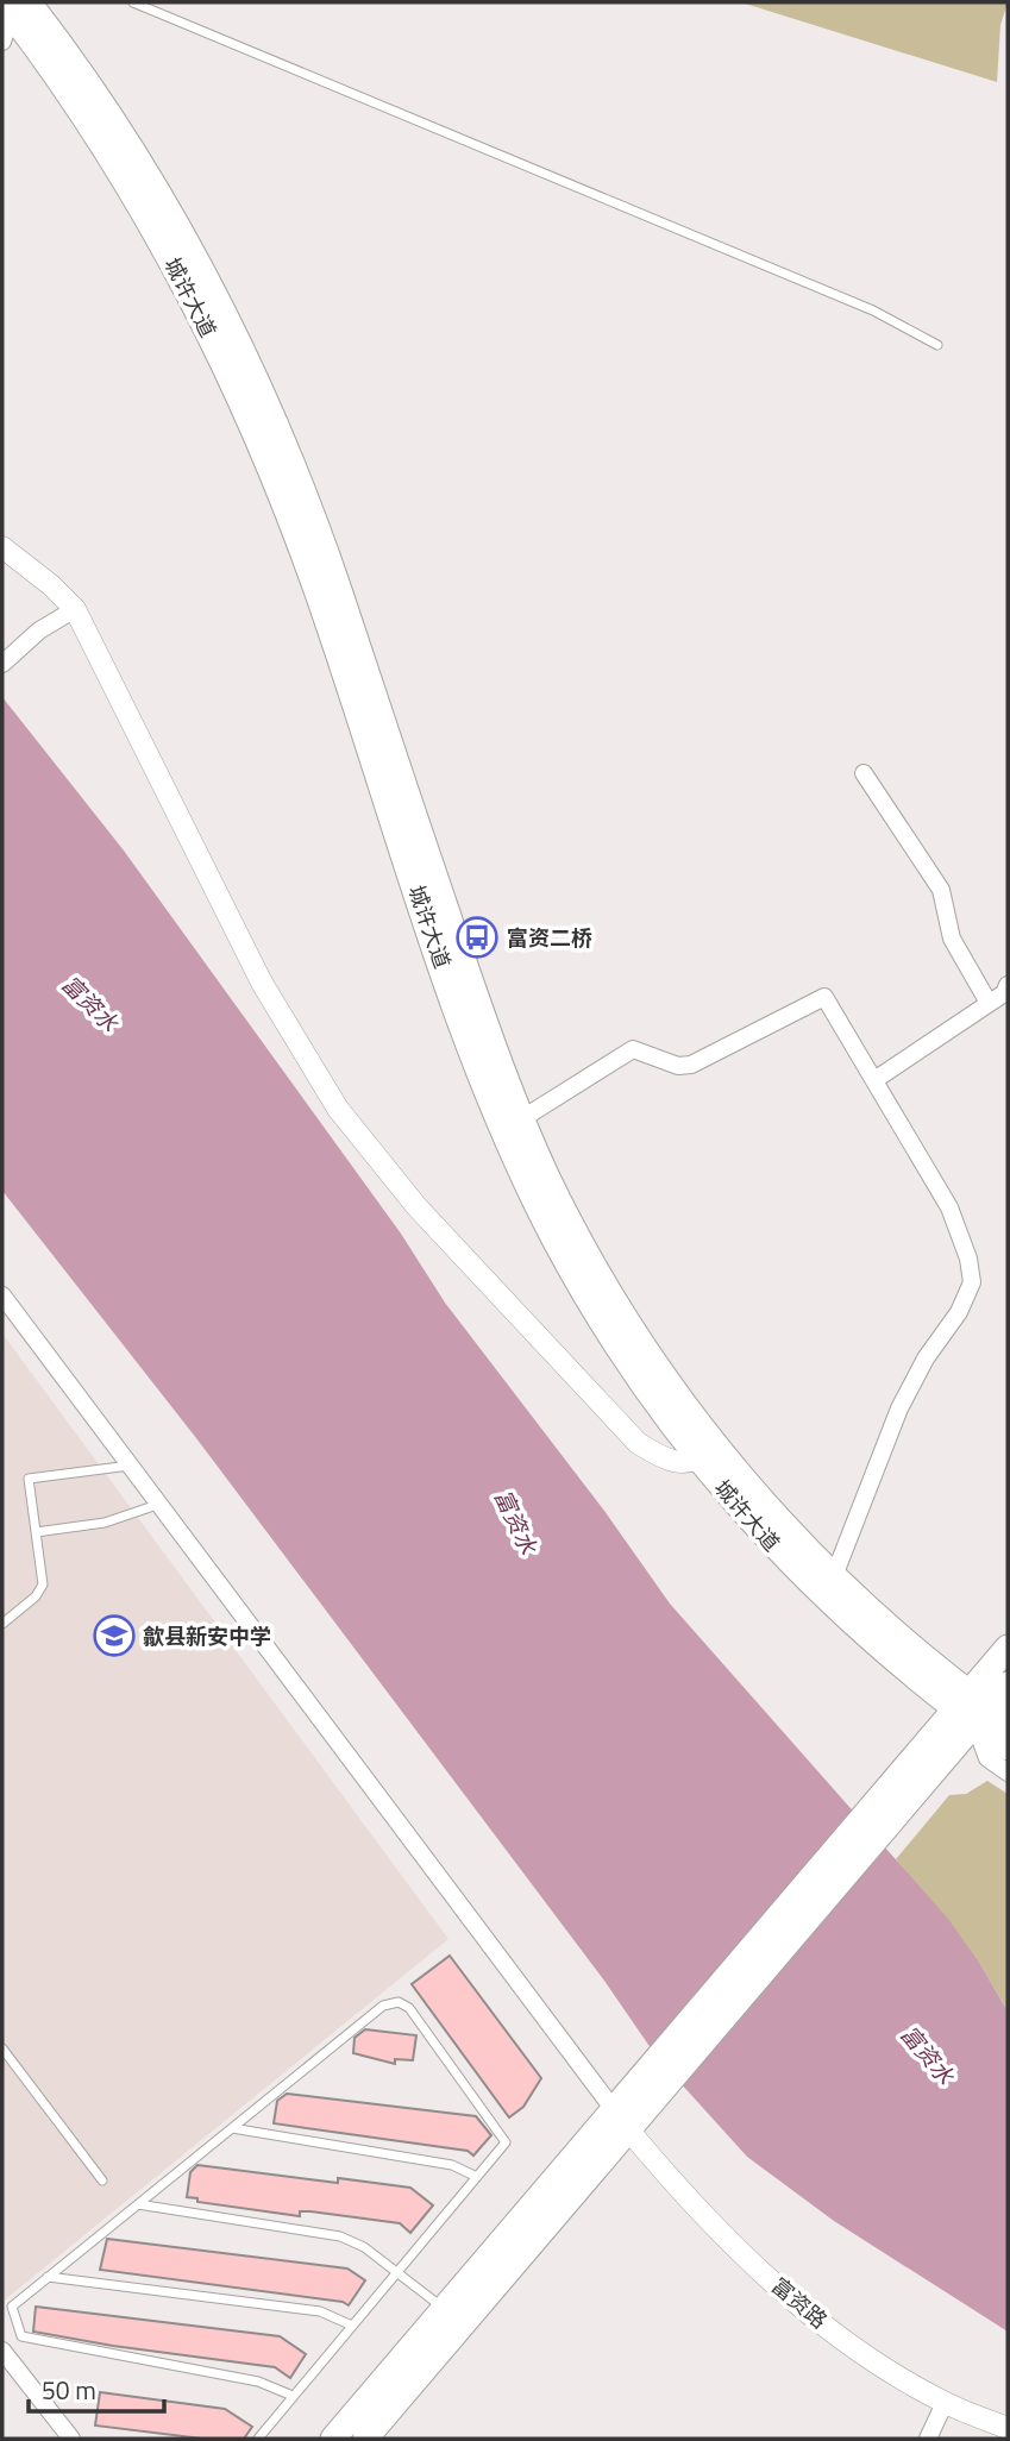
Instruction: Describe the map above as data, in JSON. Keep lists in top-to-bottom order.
{
  "streets": {
    "main road": ["城许大道"],
    "street": ["富资路"]
  },
  "water": ["富资水"],
  "places": {
    "bus stop": ["富资二桥"],
    "school or university": ["歙县新安中学"]
  },
  "scale_bar": "50 m"
}
